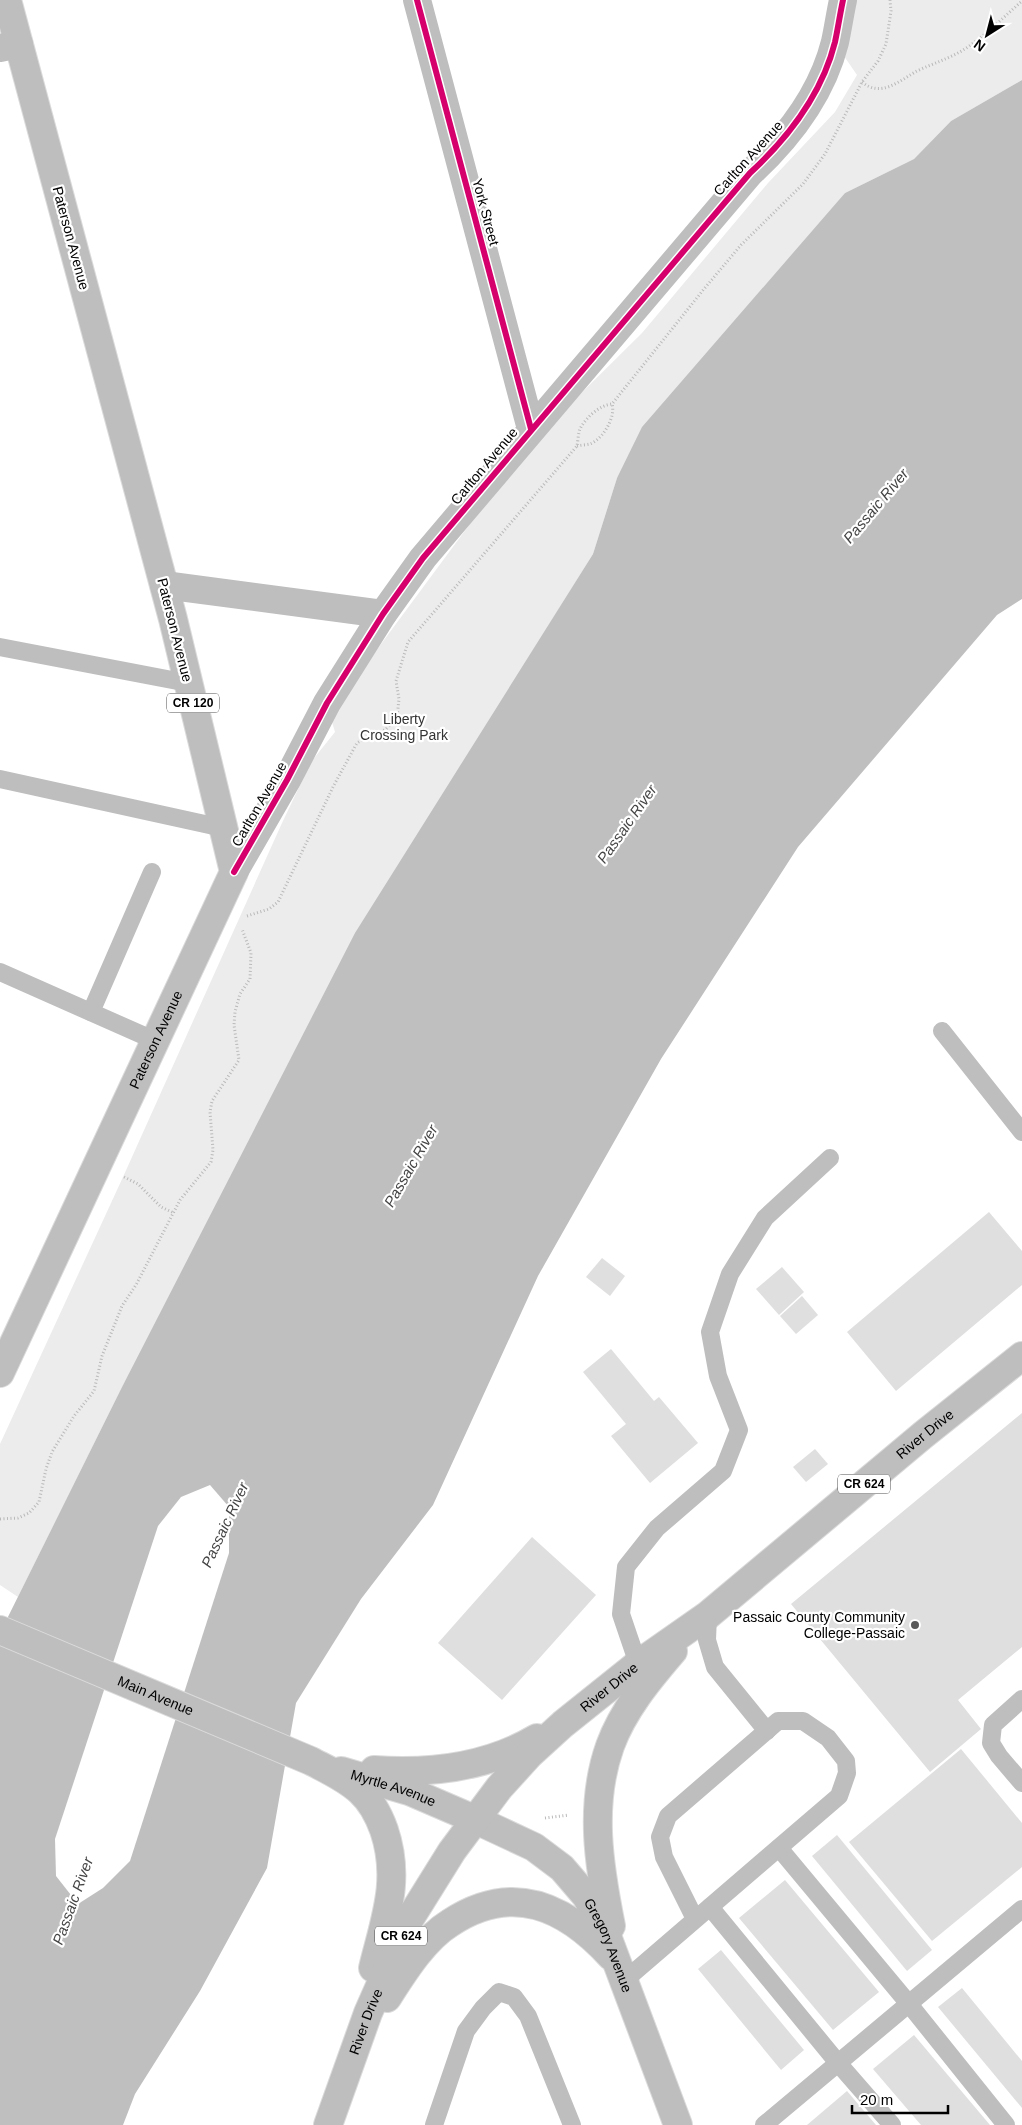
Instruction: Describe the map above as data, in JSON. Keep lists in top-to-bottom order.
{
  "streets": {
    "main road": [
      "Carlton Avenue",
      "York Street",
      "Paterson Avenue",
      "CR 120",
      "River Drive",
      "CR 624",
      "Main Avenue",
      "Myrtle Avenue",
      "Gregory Avenue"
    ]
  },
  "crossings": [
    ["Carlton Avenue", "York Street"],
    ["Carlton Avenue", "Paterson Avenue"],
    ["River Drive", "Myrtle Avenue"],
    ["River Drive", "Gregory Avenue"],
    ["Main Avenue", "Myrtle Avenue"],
    ["Myrtle Avenue", "Gregory Avenue"]
  ],
  "water": ["Passaic River"],
  "parks": ["Liberty Crossing Park"],
  "places": ["Passaic County Community College-Passaic"],
  "scale_bar": "20 m",
  "north": "bottom left"
}
